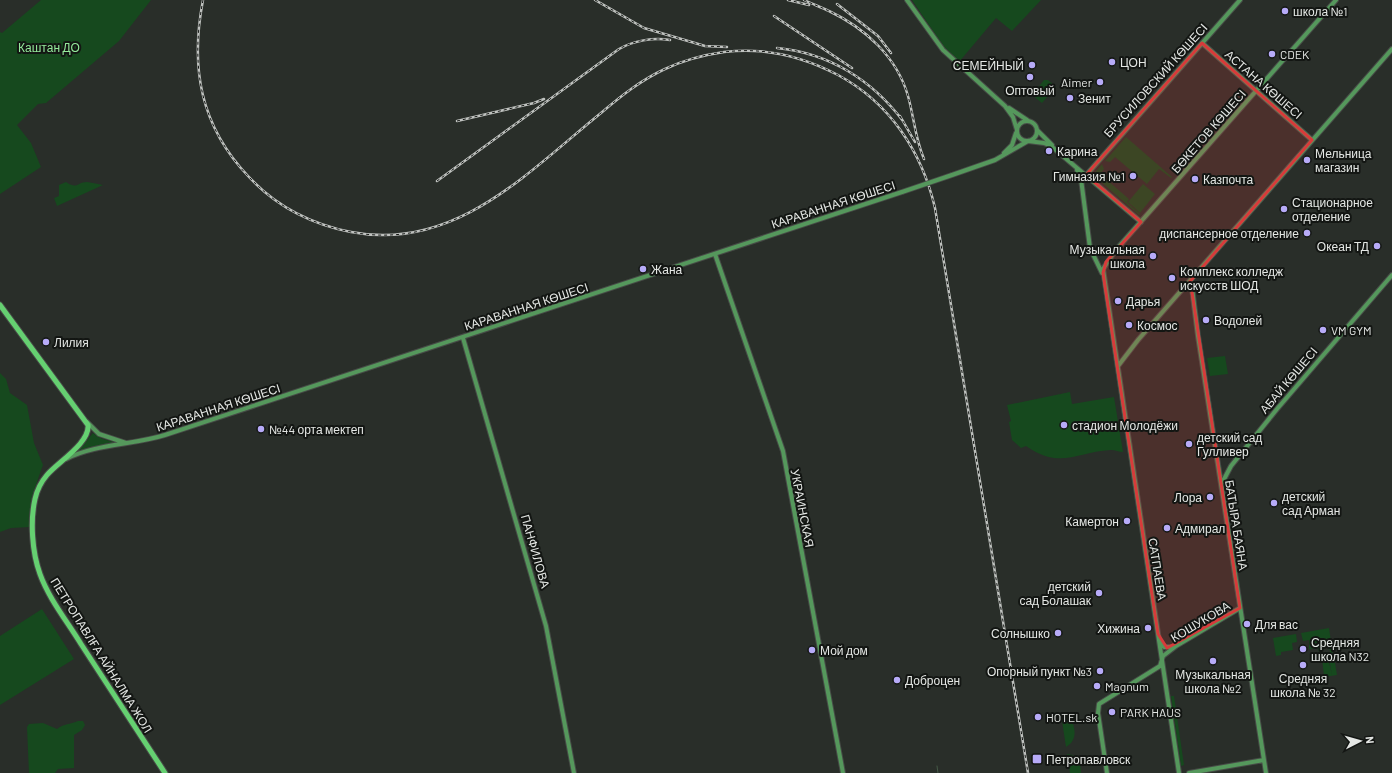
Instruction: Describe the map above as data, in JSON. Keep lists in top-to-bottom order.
{
  "streets": {
    "highway": ["ПЕТРОПАВЛҒА АЙНАЛМА ЖОЛ"],
    "street": [
      "БРУСИЛОВСКИЙ КӨШЕСІ",
      "АСТАНА КӨШЕСІ",
      "БӨКЕТОВ КӨШЕСІ",
      "КАРАВАННАЯ КӨШЕСІ",
      "АБАЙ КӨШЕСІ",
      "УКРАИНСКАЯ",
      "БАТЫРА БАЯНА",
      "ПАНФИЛОВА",
      "САТПАЕВА",
      "КОШУКОВА"
    ]
  },
  "crossings": [
    ["БРУСИЛОВСКИЙ КӨШЕСІ", "АСТАНА КӨШЕСІ"],
    ["АСТАНА КӨШЕСІ", "БӨКЕТОВ КӨШЕСІ"],
    ["БӨКЕТОВ КӨШЕСІ", "САТПАЕВА"],
    ["КАРАВАННАЯ КӨШЕСІ", "УКРАИНСКАЯ"],
    ["КАРАВАННАЯ КӨШЕСІ", "ПАНФИЛОВА"],
    ["КАРАВАННАЯ КӨШЕСІ", "ПЕТРОПАВЛҒА АЙНАЛМА ЖОЛ"],
    ["АБАЙ КӨШЕСІ", "БАТЫРА БАЯНА"],
    ["БАТЫРА БАЯНА", "КОШУКОВА"],
    ["САТПАЕВА", "КОШУКОВА"]
  ],
  "parks": ["Каштан ДО"],
  "places": {
    "other": [
      "школа №1",
      "CDEK",
      "ЦОН",
      "СЕМЕЙНЫЙ",
      "Оптовый",
      "Aimer",
      "Зенит",
      "Карина",
      "Мельница магазин",
      "Гимназия №1",
      "Казпочта",
      "Стационарное отделение",
      "диспансерное отделение",
      "Океан ТД",
      "Музыкальная школа",
      "Жана",
      "Комплекс колледж искусств ШОД",
      "Дарья",
      "Водолей",
      "Космос",
      "VM GYM",
      "Лилия",
      "стадион Молодёжи",
      "№44 орта мектеп",
      "детский сад Гулливер",
      "Лора",
      "детский сад Арман",
      "Камертон",
      "Адмирал",
      "детский сад Болашак",
      "Для вас",
      "Хижина",
      "Солнышко",
      "Средняя школа N32",
      "Мой дом",
      "Музыкальная школа №2",
      "Средняя школа № 32",
      "Опорный пункт №3",
      "Доброцен",
      "Magnum",
      "PARK HAUS",
      "HOTEL.sk"
    ],
    "transit": ["Петропавловск"]
  },
  "north": "right"
}
